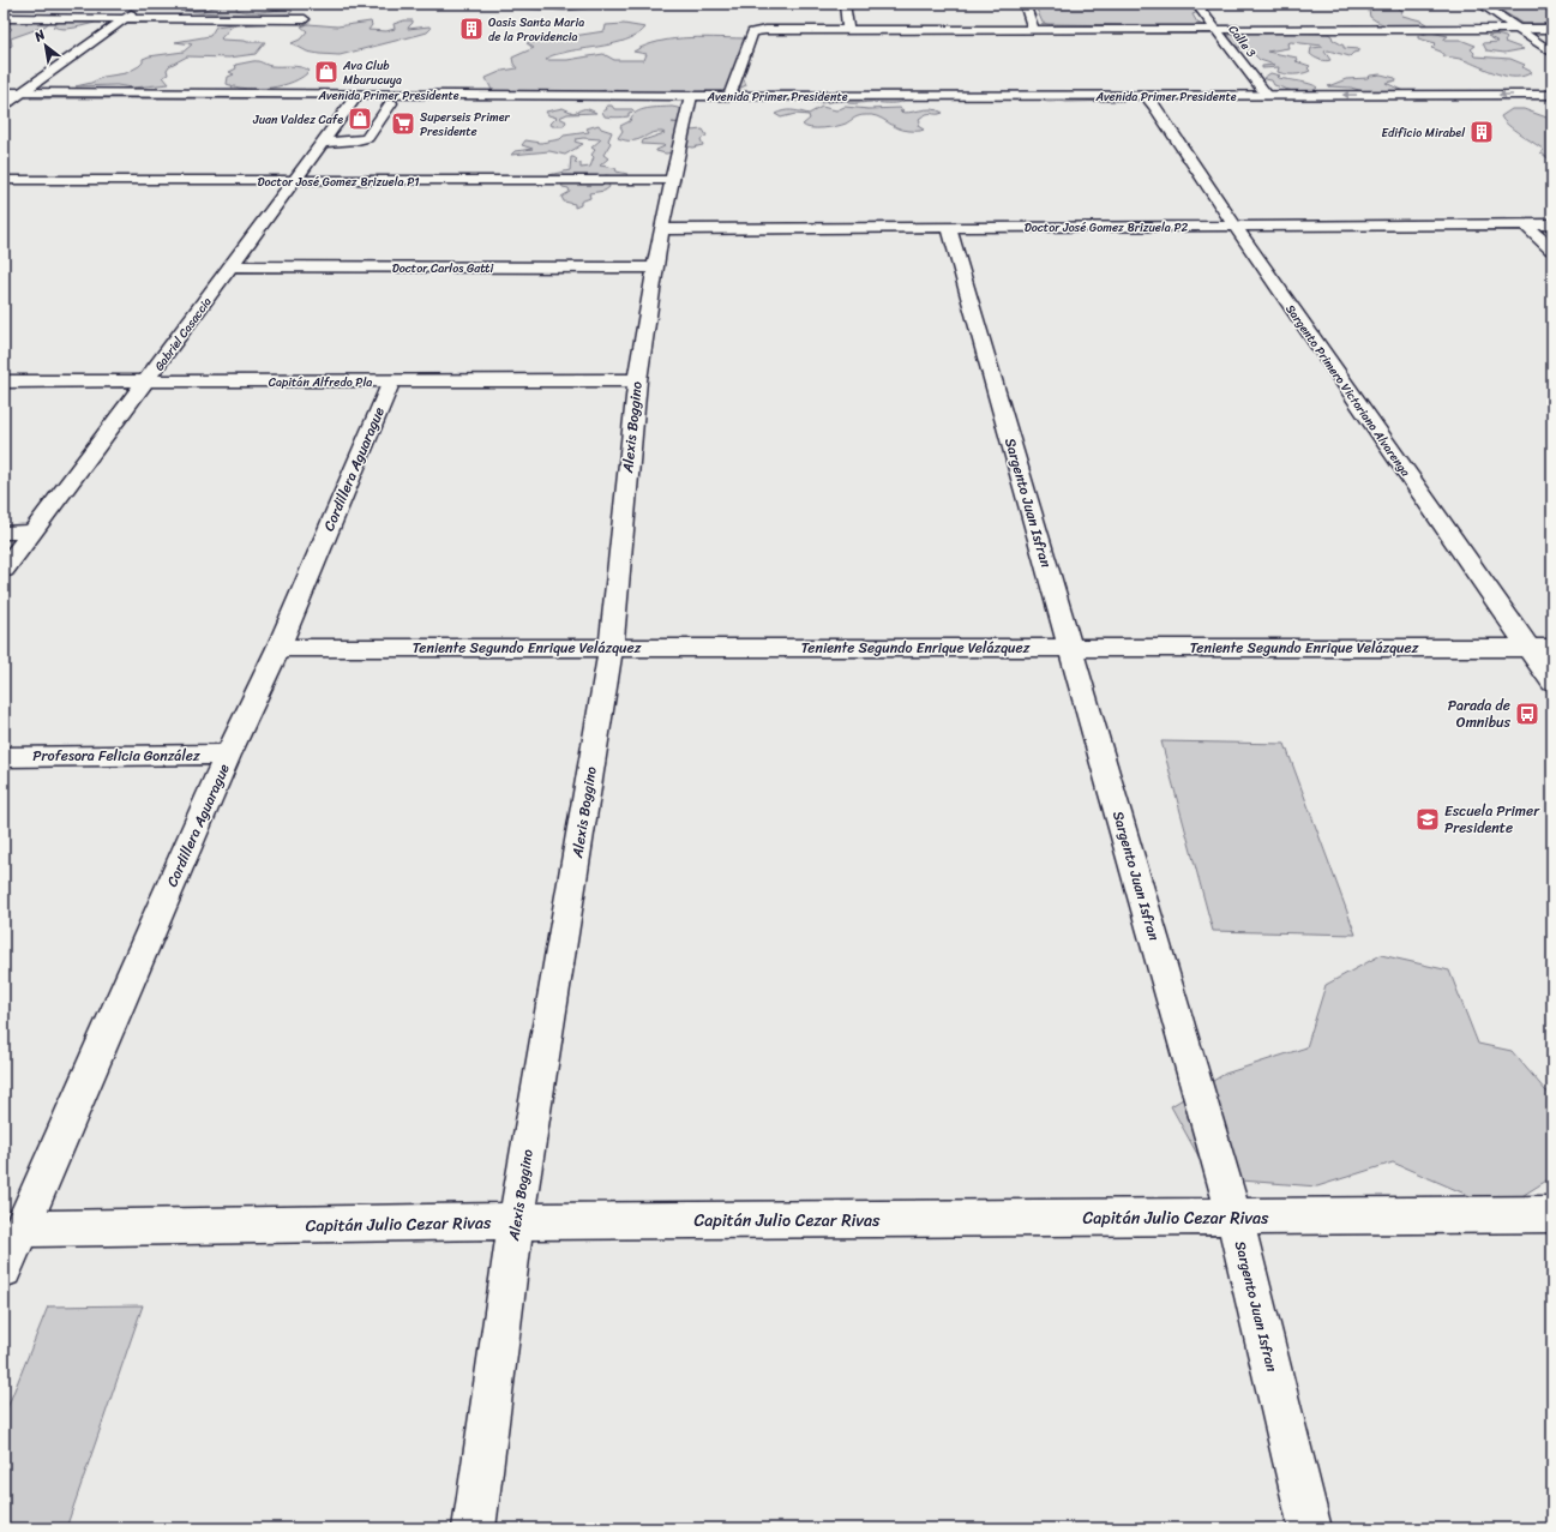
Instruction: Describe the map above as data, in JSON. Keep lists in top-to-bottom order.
{
  "streets": {
    "street": [
      "Calle 3",
      "Avenida Primer Presidente",
      "Doctor José Gomez Brizuela P1",
      "Doctor José Gomez Brizuela P2",
      "Doctor Carlos Gatti",
      "Gabriel Casaccia",
      "Capitán Alfredo Pla",
      "Sargento Primero Victoriano Alvarenga",
      "Alexis Boggino",
      "Cordillera Aguarague",
      "Sargento Juan Isfran",
      "Teniente Segundo Enrique Velázquez",
      "Profesora Felicia González",
      "Capitán Julio Cezar Rivas"
    ]
  },
  "crossings": [
    ["Calle 3", "Avenida Primer Presidente"],
    ["Avenida Primer Presidente", "Gabriel Casaccia"],
    ["Avenida Primer Presidente", "Sargento Primero Victoriano Alvarenga"],
    ["Avenida Primer Presidente", "Alexis Boggino"],
    ["Doctor José Gomez Brizuela P1", "Gabriel Casaccia"],
    ["Doctor José Gomez Brizuela P1", "Alexis Boggino"],
    ["Doctor José Gomez Brizuela P2", "Sargento Primero Victoriano Alvarenga"],
    ["Doctor José Gomez Brizuela P2", "Alexis Boggino"],
    ["Doctor José Gomez Brizuela P2", "Sargento Juan Isfran"],
    ["Doctor Carlos Gatti", "Gabriel Casaccia"],
    ["Doctor Carlos Gatti", "Alexis Boggino"],
    ["Gabriel Casaccia", "Capitán Alfredo Pla"],
    ["Capitán Alfredo Pla", "Alexis Boggino"],
    ["Capitán Alfredo Pla", "Cordillera Aguarague"],
    ["Sargento Primero Victoriano Alvarenga", "Teniente Segundo Enrique Velázquez"],
    ["Alexis Boggino", "Teniente Segundo Enrique Velázquez"],
    ["Alexis Boggino", "Capitán Julio Cezar Rivas"],
    ["Cordillera Aguarague", "Teniente Segundo Enrique Velázquez"],
    ["Cordillera Aguarague", "Profesora Felicia González"],
    ["Cordillera Aguarague", "Capitán Julio Cezar Rivas"],
    ["Sargento Juan Isfran", "Teniente Segundo Enrique Velázquez"],
    ["Sargento Juan Isfran", "Capitán Julio Cezar Rivas"]
  ],
  "places": {
    "building": ["Oasis Santa Maria de la Providencia", "Edificio Mirabel"],
    "shop": ["Ava Club Mburucuya", "Juan Valdez Cafe"],
    "supermarket": ["Superseis Primer Presidente"],
    "bus stop": ["Parada de Omnibus"],
    "school or university": ["Escuela Primer Presidente"]
  },
  "north": "top left"
}
